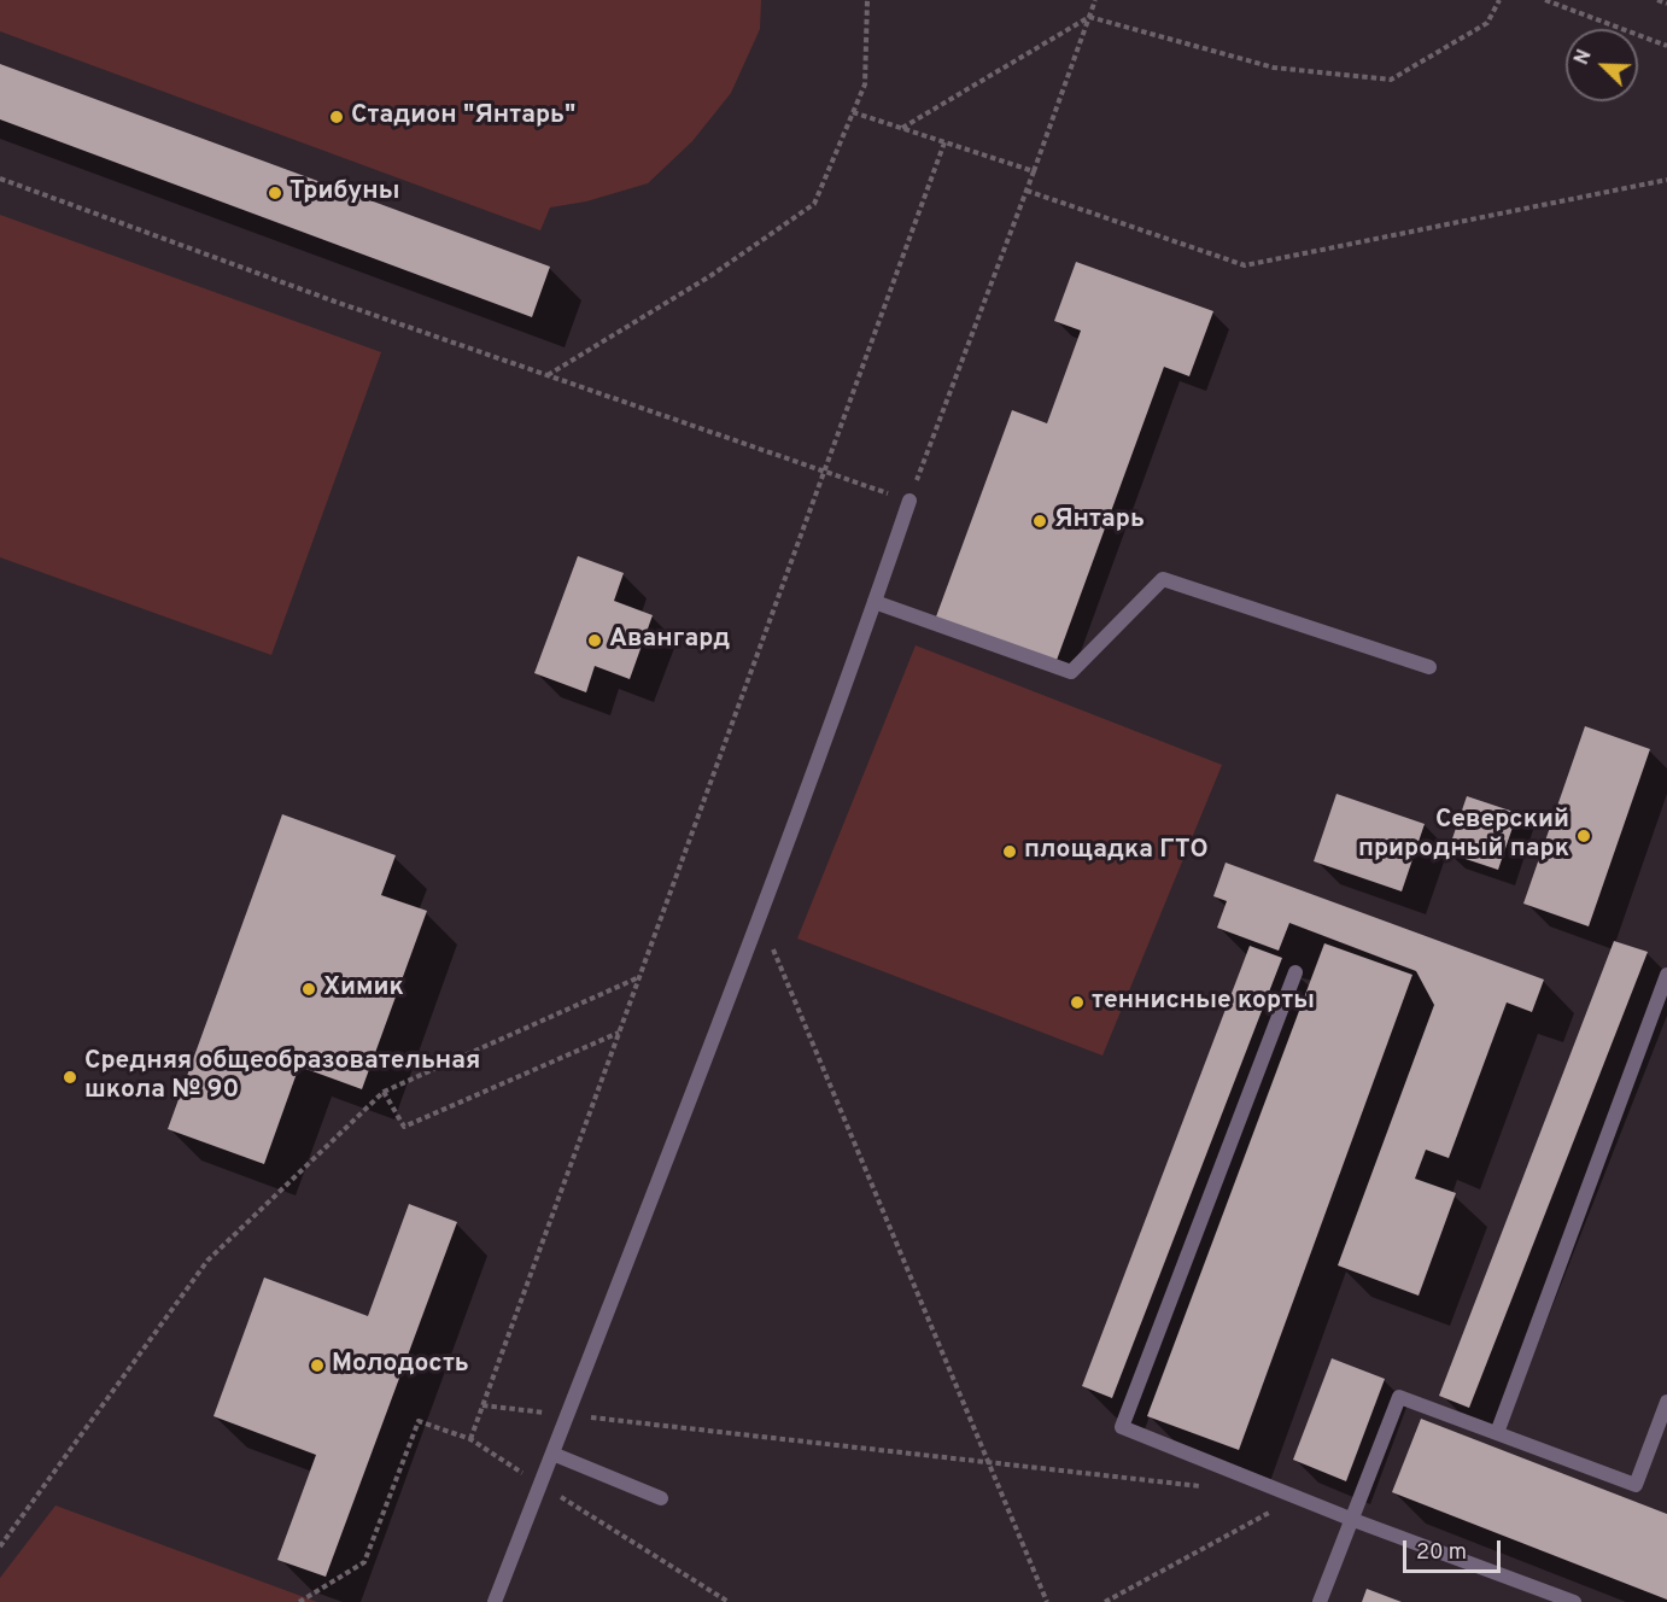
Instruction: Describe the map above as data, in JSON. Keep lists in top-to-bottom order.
{
  "places": [
    "Стадион \"Янтарь\"",
    "Трибуны",
    "Янтарь",
    "Авангард",
    "Северский природный парк",
    "площадка ГТО",
    "Химик",
    "теннисные корты",
    "Средняя общеобразовательная школа № 90",
    "Молодость"
  ],
  "scale_bar": "20 m",
  "north": "top left"
}
